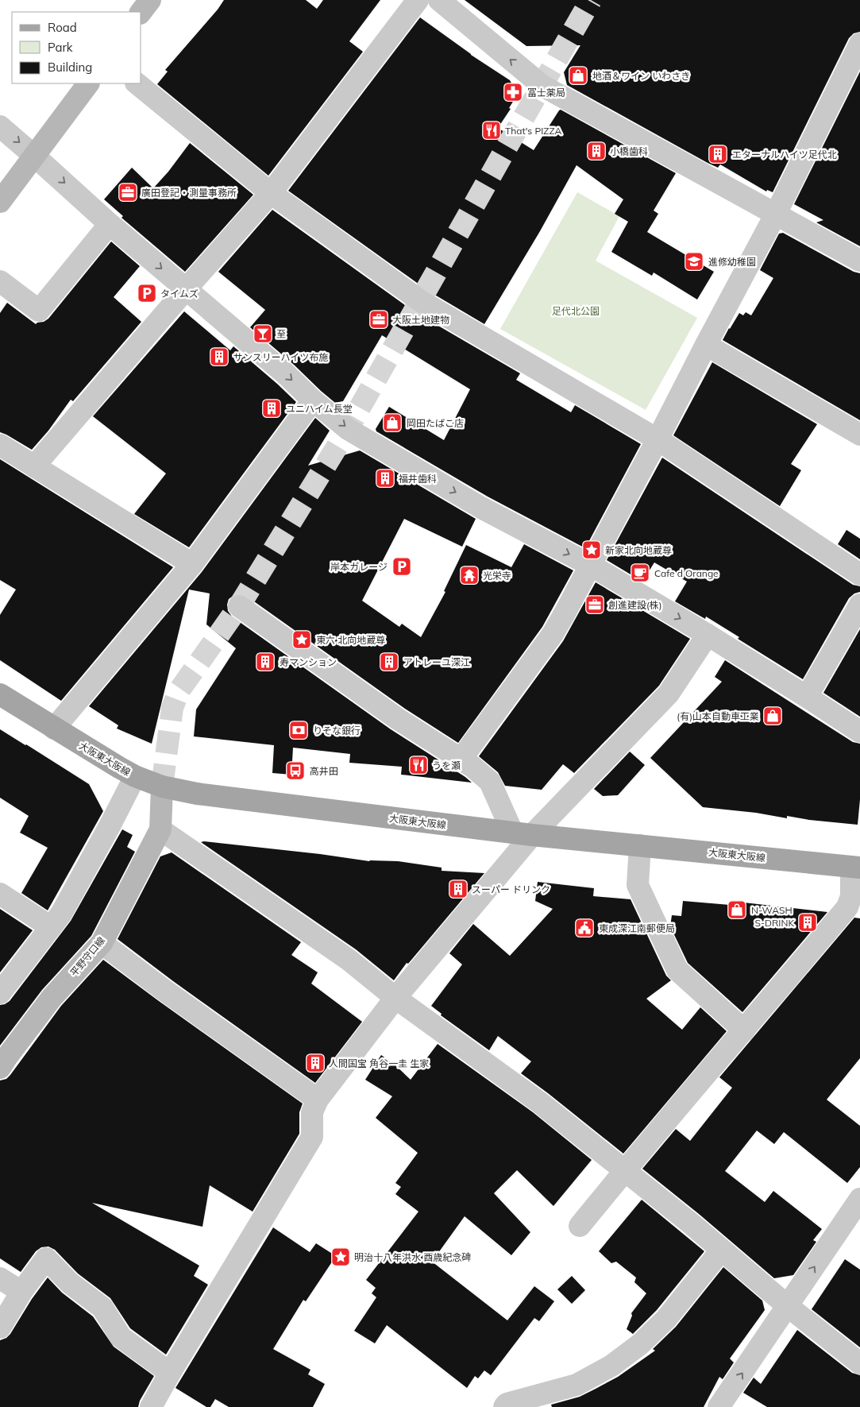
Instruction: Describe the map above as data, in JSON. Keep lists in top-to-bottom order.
{
  "streets": {
    "main road": ["大阪東大阪線", "平野守口線"]
  },
  "crossings": [
    ["大阪東大阪線", "平野守口線"]
  ],
  "parks": ["足代北公園"],
  "places": {
    "shop": [
      "地酒＆ワイン いわさき",
      "岡田たばこ店",
      "(有)山本自動車工業",
      "N-WASH"
    ],
    "pharmacy": ["冨士薬局"],
    "restaurant": ["That's PIZZA", "うを瀬"],
    "building": [
      "小橋歯科",
      "エターナルハイツ足代北",
      "サンスリーハイツ布施",
      "ユニハイム長堂",
      "福井歯科",
      "寿マンション",
      "アトレーユ深江",
      "スーパー ドリンク",
      "S-DRINK",
      "人間国宝 角谷一圭 生家"
    ],
    "office": ["廣田登記・測量事務所", "大阪土地建物", "創進建設(株)"],
    "school or university": ["進修幼稚園"],
    "parking": ["タイムズ", "岸本ガレージ"],
    "bar": ["至"],
    "place": ["新家北向地蔵尊", "東六 北向地蔵尊", "明治十八年洪水 酉歳紀念碑"],
    "cafe": ["Cafe d Orange"],
    "temple": ["光栄寺"],
    "bank": ["りそな銀行"],
    "bus stop": ["高井田"],
    "public building": ["東成深江南郵便局"]
  },
  "legend": ["Road", "Park", "Building"]
}
